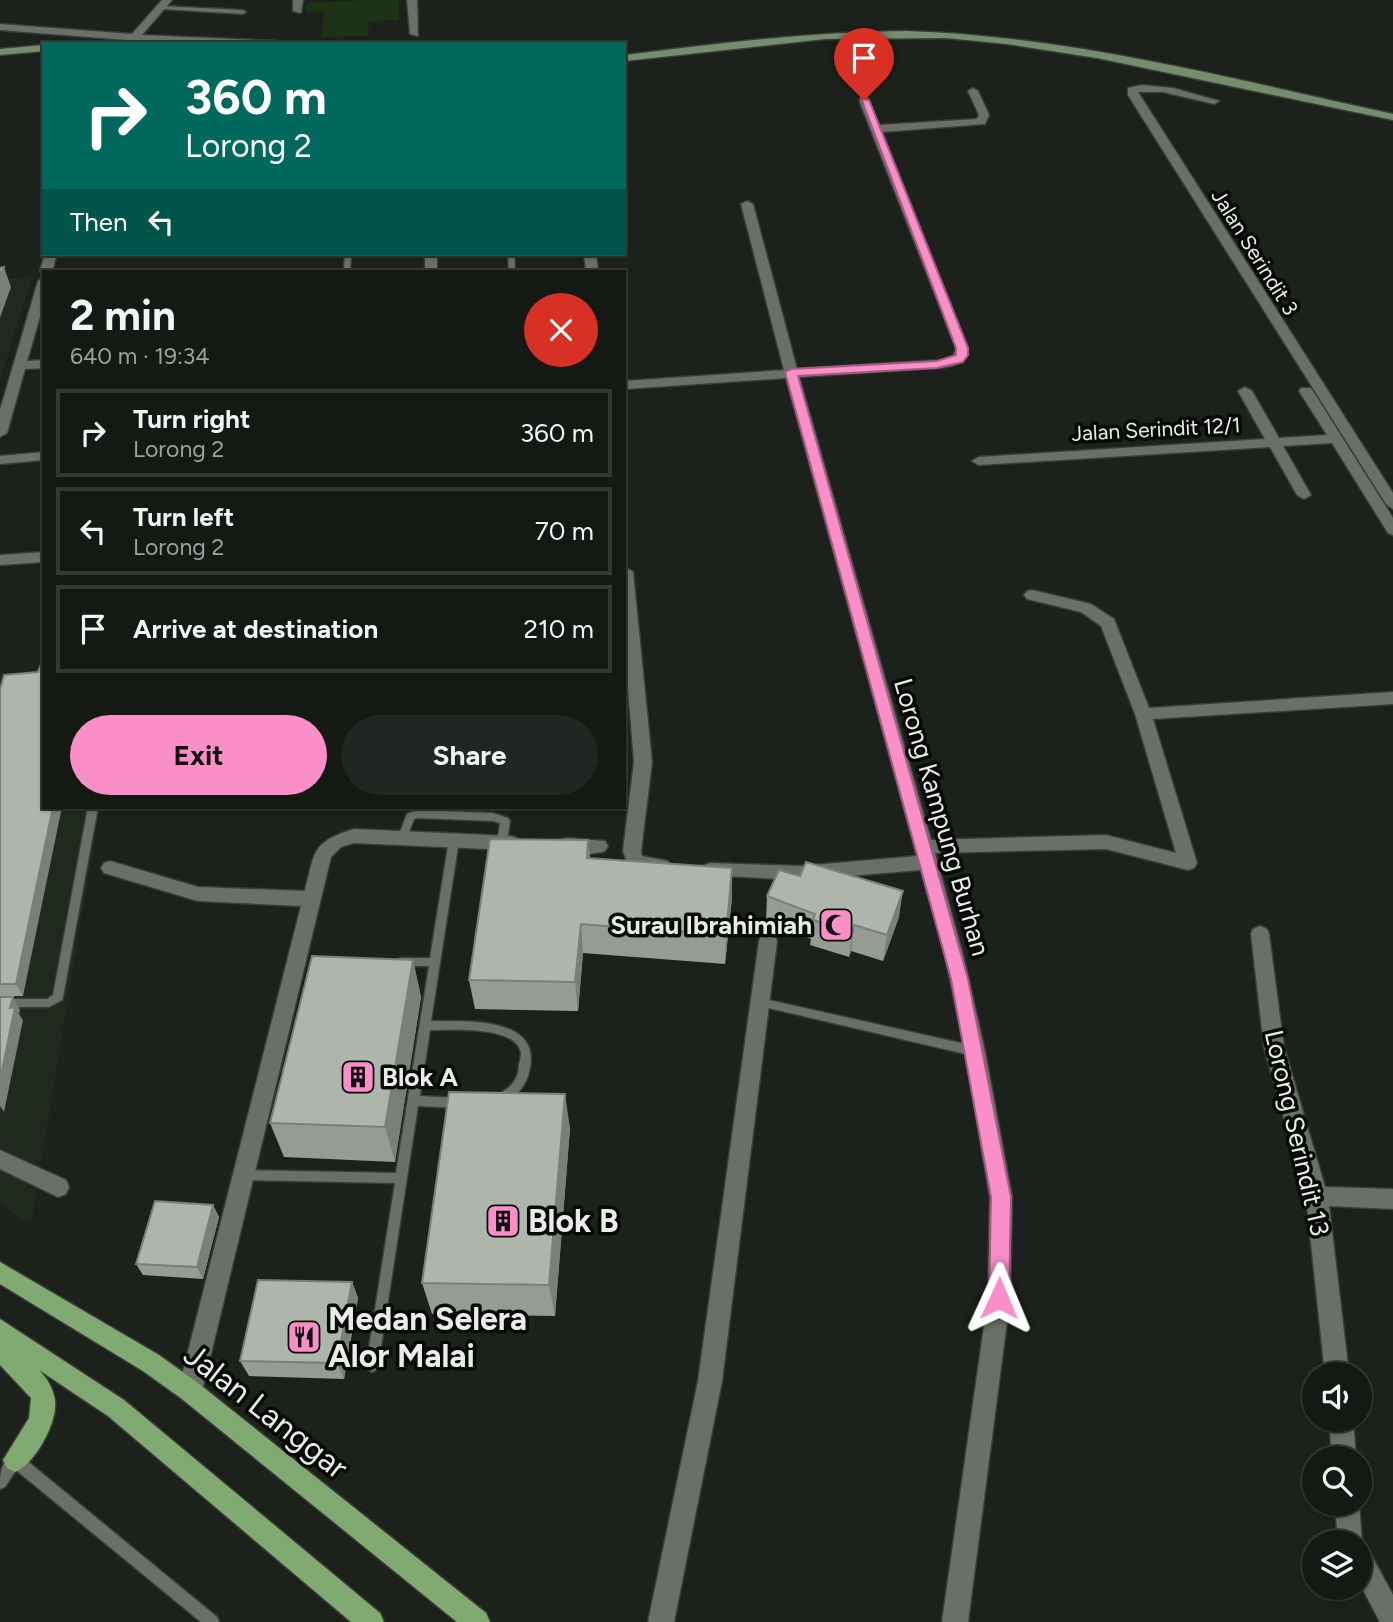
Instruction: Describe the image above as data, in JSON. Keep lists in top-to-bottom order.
{
  "streets": {
    "main road": ["Jalan Langgar"],
    "street": [
      "Jalan Serindit 3",
      "Jalan Serindit 12/1",
      "Lorong Kampung Burhan",
      "Lorong Serindit 13"
    ]
  },
  "places": {
    "mosque": ["Surau Ibrahimiah"],
    "building": ["Blok A", "Blok B"],
    "restaurant": ["Medan Selera Alor Malai"]
  },
  "page": {
    "turn": ["360 m", "Lorong 2"],
    "then": "Then",
    "heading": ["2 min", "640 m · 19:34"],
    "list": [
      {
        "name": "Turn right",
        "note": "Lorong 2",
        "value": "360 m"
      },
      {
        "name": "Turn left",
        "note": "Lorong 2",
        "value": "70 m"
      },
      {
        "name": "Arrive at destination",
        "value": "210 m"
      }
    ],
    "buttons": ["Exit", "Share"]
  }
}
